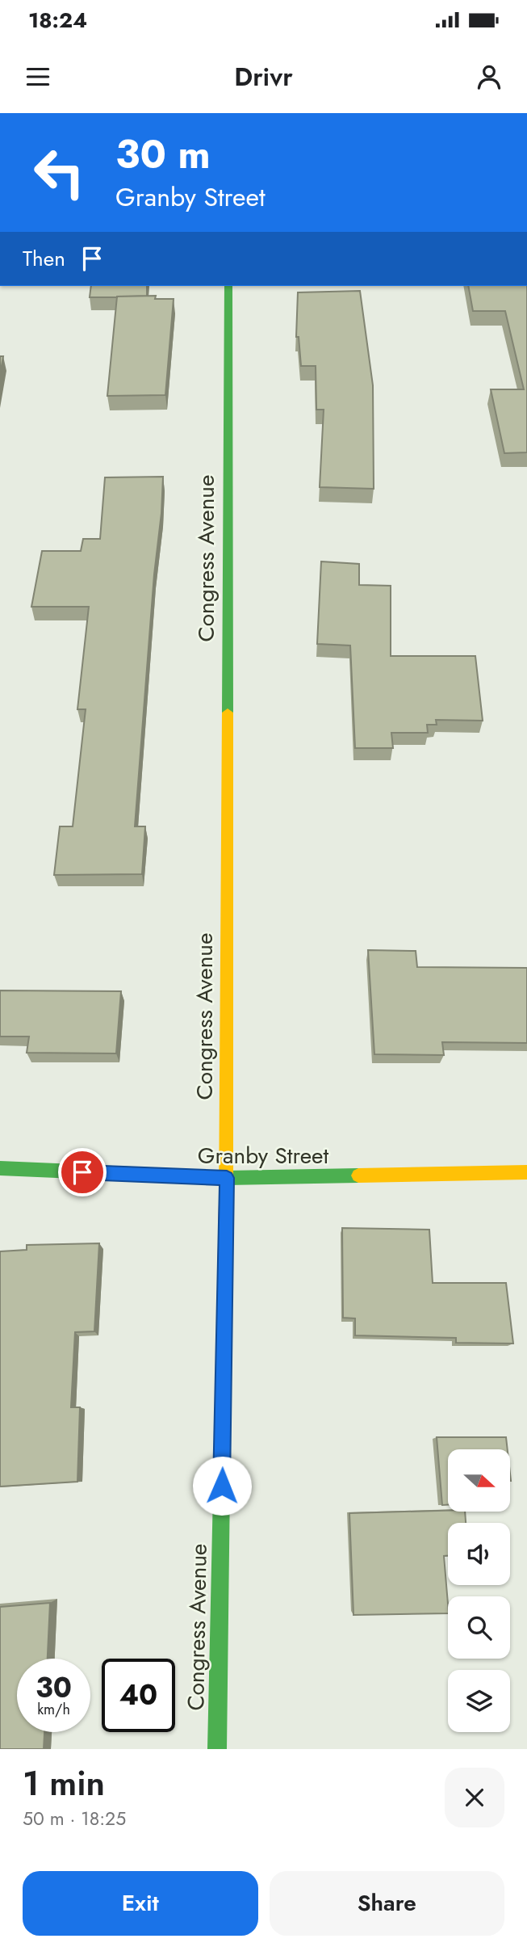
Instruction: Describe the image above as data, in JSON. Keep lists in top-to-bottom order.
{
  "streets": {
    "street": ["Congress Avenue", "Granby Street"]
  },
  "crossings": [
    ["Congress Avenue", "Granby Street"]
  ],
  "north": "right",
  "page": {
    "status": "18:24",
    "header": "Drivr",
    "turn": ["30 m", "Granby Street"],
    "then": "Then",
    "speed": "30 km/h",
    "limit": "40",
    "heading": ["1 min", "50 m · 18:25"],
    "buttons": ["Exit", "Share"]
  }
}
